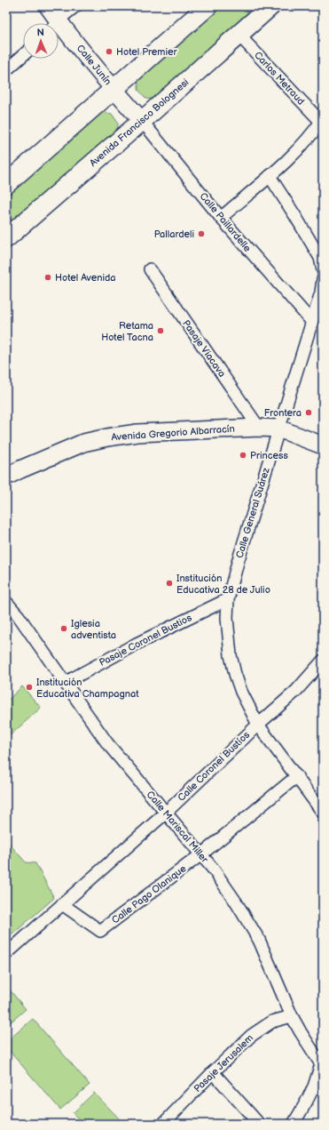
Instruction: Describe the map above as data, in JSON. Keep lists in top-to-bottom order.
{
  "streets": {
    "main road": ["Avenida Francisco Bolognesi"],
    "street": [
      "Calle Junín",
      "Carlos Metraud",
      "Calle Paillardelle",
      "Pasaje Viacava",
      "Avenida Gregorio Albarracín",
      "Calle General Suárez",
      "Pasaje Coronel Bustios",
      "Calle Coronel Bustíos",
      "Calle Mariscal Miller",
      "Calle Pago Olanique",
      "Pasaje Jerusalem"
    ]
  },
  "crossings": [
    ["Calle Junín", "Avenida Francisco Bolognesi"],
    ["Calle Junín", "Calle Paillardelle"],
    ["Carlos Metraud", "Avenida Francisco Bolognesi"],
    ["Avenida Francisco Bolognesi", "Calle Paillardelle"],
    ["Calle Paillardelle", "Calle General Suárez"],
    ["Pasaje Viacava", "Avenida Gregorio Albarracín"],
    ["Avenida Gregorio Albarracín", "Calle General Suárez"],
    ["Calle General Suárez", "Pasaje Coronel Bustios"],
    ["Calle General Suárez", "Calle Coronel Bustíos"],
    ["Calle General Suárez", "Calle Pago Olanique"],
    ["Pasaje Coronel Bustios", "Calle Mariscal Miller"],
    ["Calle Coronel Bustíos", "Calle Mariscal Miller"],
    ["Calle Coronel Bustíos", "Calle Pago Olanique"],
    ["Calle Mariscal Miller", "Calle Pago Olanique"],
    ["Calle Mariscal Miller", "Pasaje Jerusalem"]
  ],
  "places": [
    "Hotel Premier",
    "Pallardeli",
    "Hotel Avenida",
    "Retama Hotel Tacna",
    "Frontera",
    "Princess",
    "Institución Educativa 28 de Julio",
    "Iglesia adventista",
    "Institución Educativa Champagnat"
  ],
  "north": "top"
}
